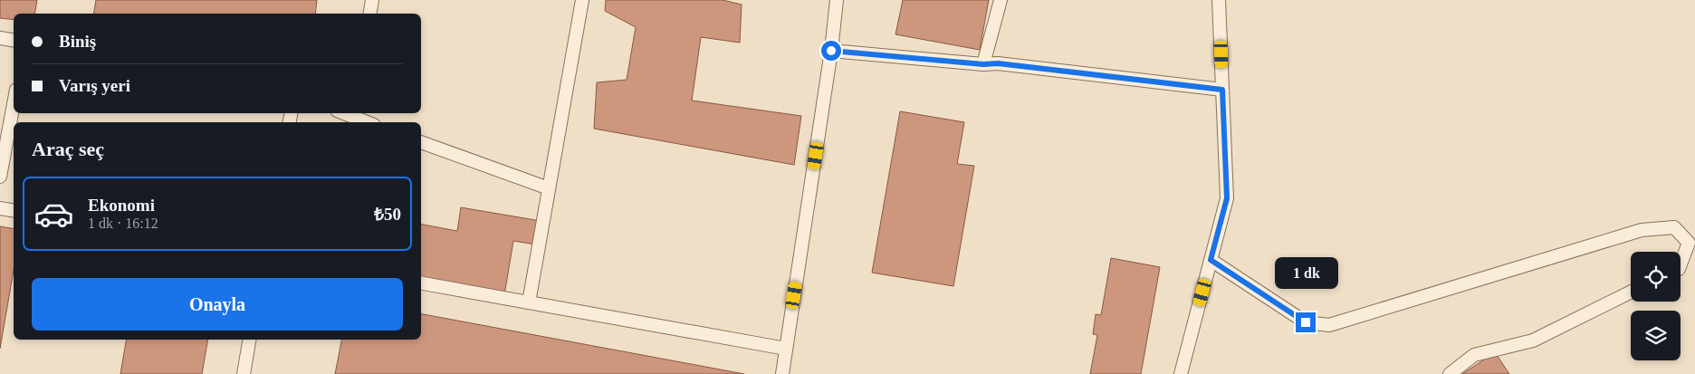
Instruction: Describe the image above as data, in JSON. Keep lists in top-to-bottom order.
{
  "page": {
    "banner": ["Biniş", "Varış yeri"],
    "heading": "Araç seç",
    "list": [
      {
        "name": "Ekonomi",
        "note": "1 dk · 16:12",
        "value": "₺50"
      }
    ],
    "bubble": "1 dk",
    "buttons": "Onayla"
  }
}
